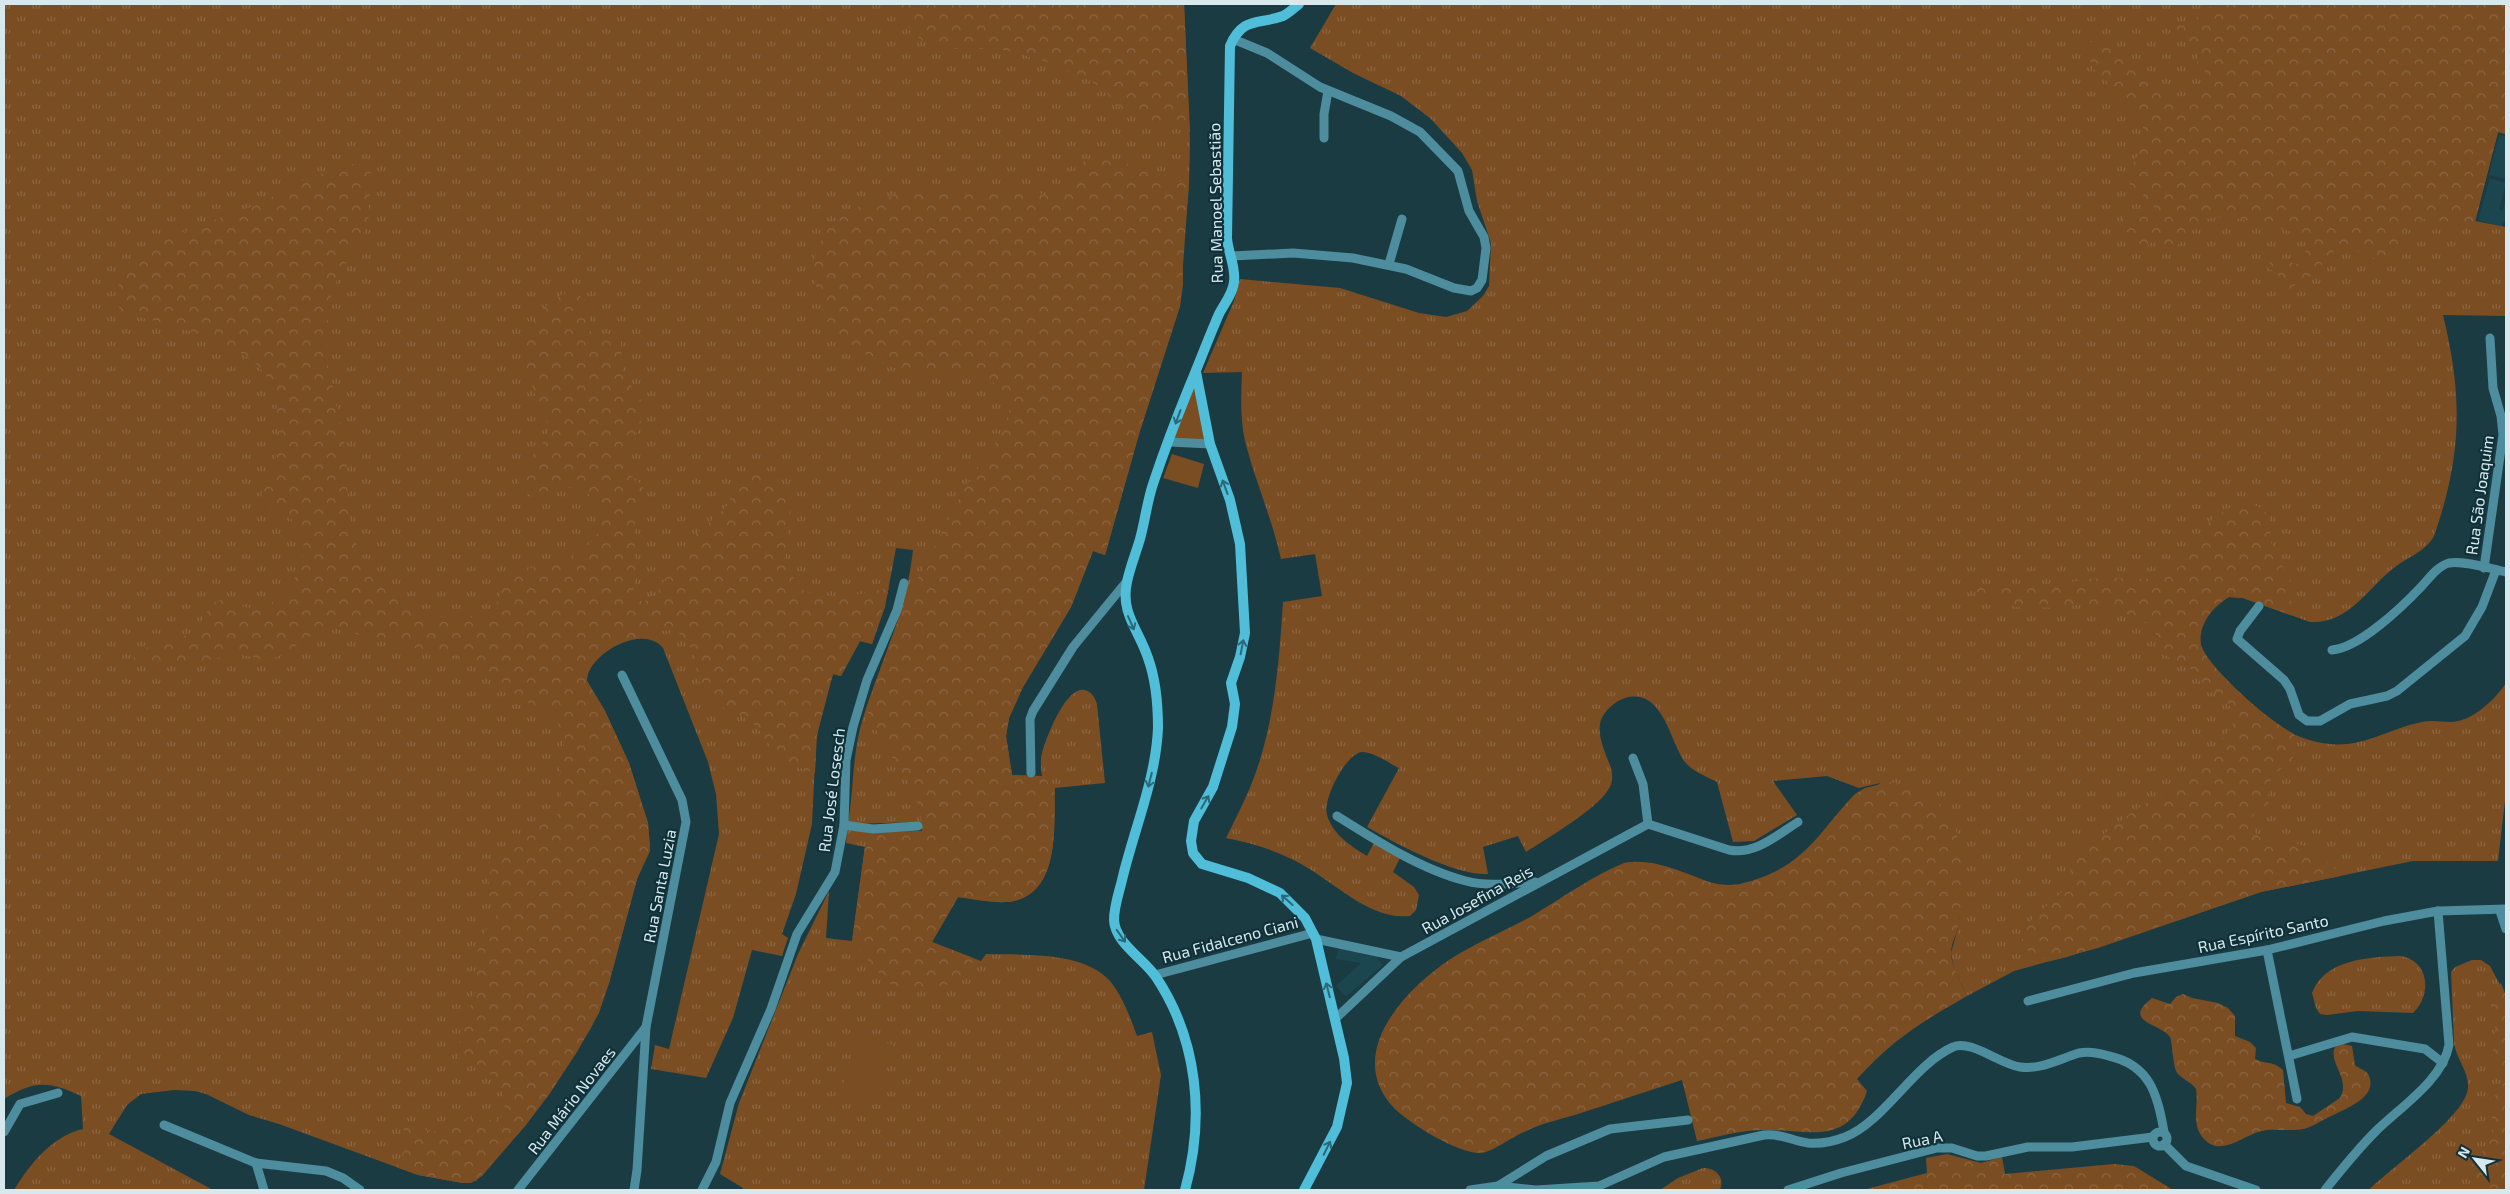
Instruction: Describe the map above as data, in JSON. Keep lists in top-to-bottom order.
{
  "streets": {
    "street": [
      "Rua Manoel Sebastião",
      "Rua São Joaquim",
      "Rua José Losesch",
      "Rua Santa Luzia",
      "Rua Josefina Reis",
      "Rua Espírito Santo",
      "Rua Fidalceno Ciani",
      "Rua Mário Novaes",
      "Rua A"
    ]
  },
  "crossings": [
    ["Rua Manoel Sebastião", "Rua Fidalceno Ciani"],
    ["Rua Santa Luzia", "Rua Mário Novaes"]
  ],
  "one_way": ["Rua Manoel Sebastião"],
  "north": "top left"
}
